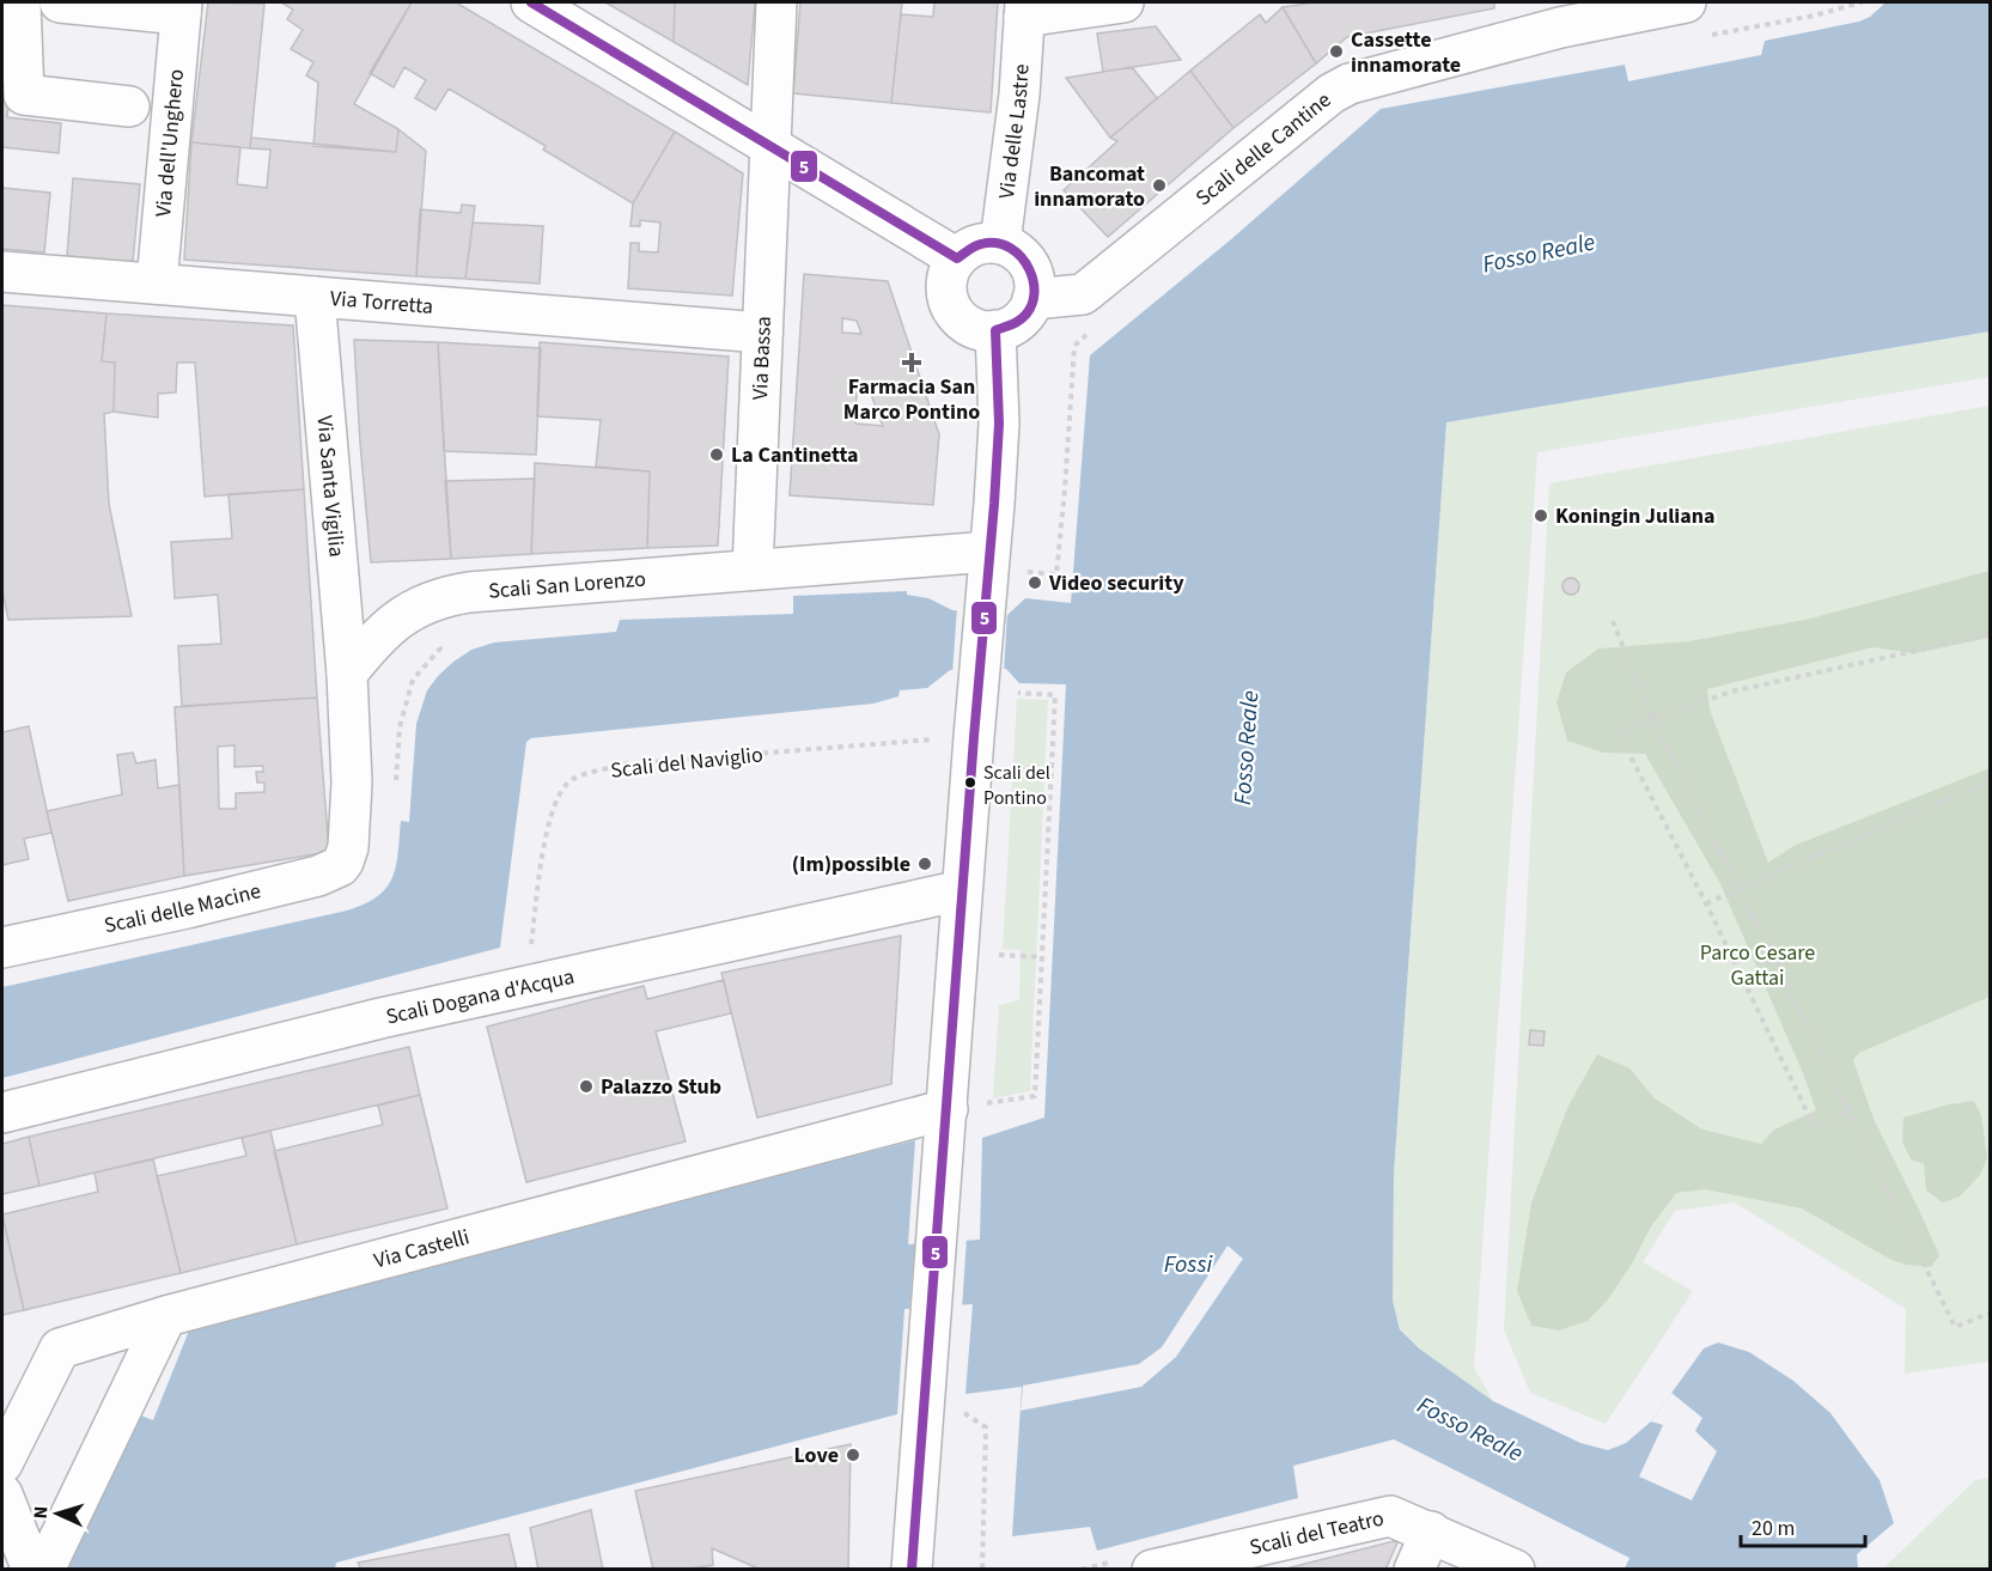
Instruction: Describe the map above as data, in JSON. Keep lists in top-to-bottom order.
{
  "streets": {
    "street": [
      "Via delle Lastre",
      "Via dell'Unghero",
      "Scali delle Cantine",
      "Via Torretta",
      "Via Bassa",
      "Via Santa Vigilia",
      "Scali San Lorenzo",
      "Scali delle Macine",
      "Scali Dogana d'Acqua",
      "Via Castelli",
      "Scali del Teatro"
    ],
    "path": ["Scali del Naviglio"]
  },
  "crossings": [
    ["Via delle Lastre", "Scali delle Cantine"],
    ["Via dell'Unghero", "Via Torretta"],
    ["Via Torretta", "Via Bassa"],
    ["Via Torretta", "Via Santa Vigilia"],
    ["Via Bassa", "Scali San Lorenzo"],
    ["Via Santa Vigilia", "Scali San Lorenzo"],
    ["Via Santa Vigilia", "Scali delle Macine"],
    ["Scali San Lorenzo", "Scali delle Macine"],
    ["Scali del Naviglio", "Scali Dogana d'Acqua"]
  ],
  "water": ["Fosso Reale", "Fossi"],
  "parks": ["Parco Cesare Gattai"],
  "places": {
    "other": [
      "Cassette innamorate",
      "Bancomat innamorato",
      "La Cantinetta",
      "Koningin Juliana",
      "Video security",
      "Scali del Pontino",
      "(Im)possible",
      "Palazzo Stub",
      "Love"
    ],
    "health": ["Farmacia San Marco Pontino"]
  },
  "lines": ["transit line 5"],
  "scale_bar": "20 m",
  "north": "left"
}
